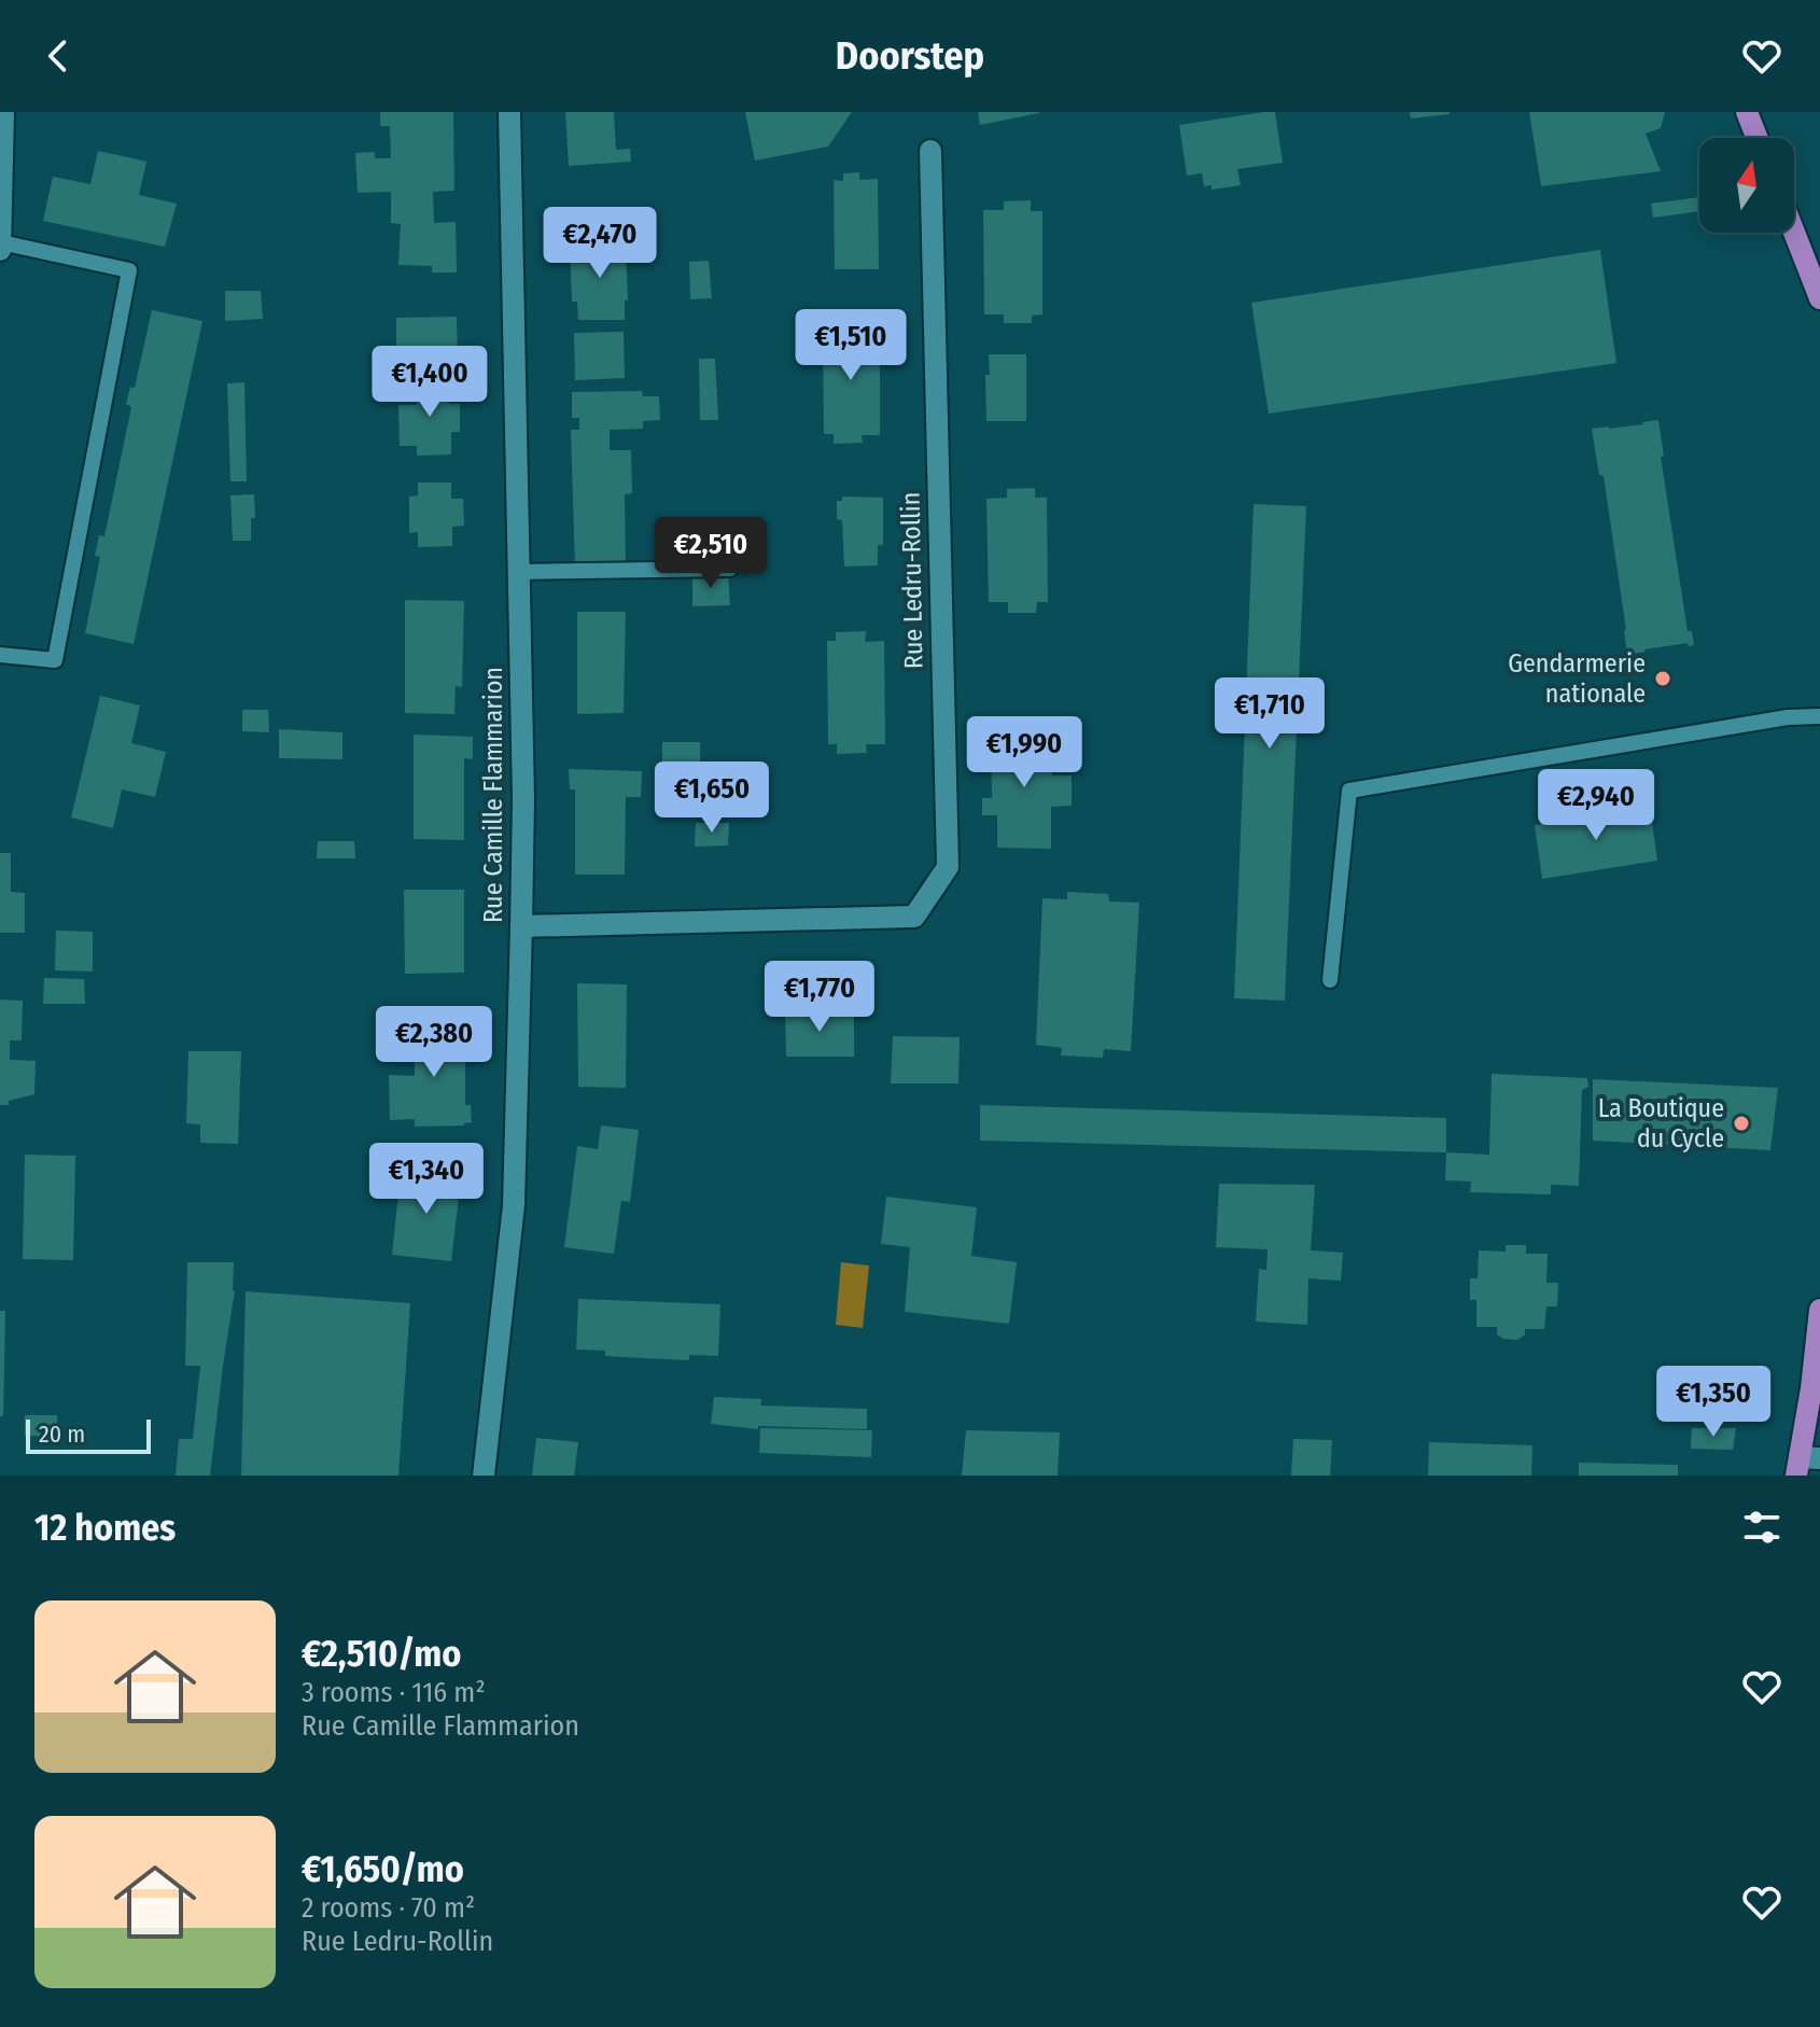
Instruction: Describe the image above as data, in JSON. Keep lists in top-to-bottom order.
{
  "streets": {
    "street": ["Rue Ledru-Rollin", "Rue Camille Flammarion"]
  },
  "crossings": [
    ["Rue Ledru-Rollin", "Rue Camille Flammarion"]
  ],
  "places": ["Gendarmerie nationale", "La Boutique du Cycle"],
  "scale_bar": "20 m",
  "north": "top",
  "page": {
    "header": "Doorstep",
    "price": [
      "€2,470",
      "€1,510",
      "€1,400",
      "€2,510",
      "€1,710",
      "€1,990",
      "€1,650",
      "€2,940",
      "€1,770",
      "€2,380",
      "€1,340",
      "€1,350"
    ],
    "scale": "20 m",
    "heading": "12 homes",
    "list": [
      {
        "name": "€2,510/mo",
        "note": "3 rooms · 116 m² · Rue Camille Flammarion"
      },
      {
        "name": "€1,650/mo",
        "note": "2 rooms · 70 m² · Rue Ledru-Rollin"
      }
    ]
  }
}
